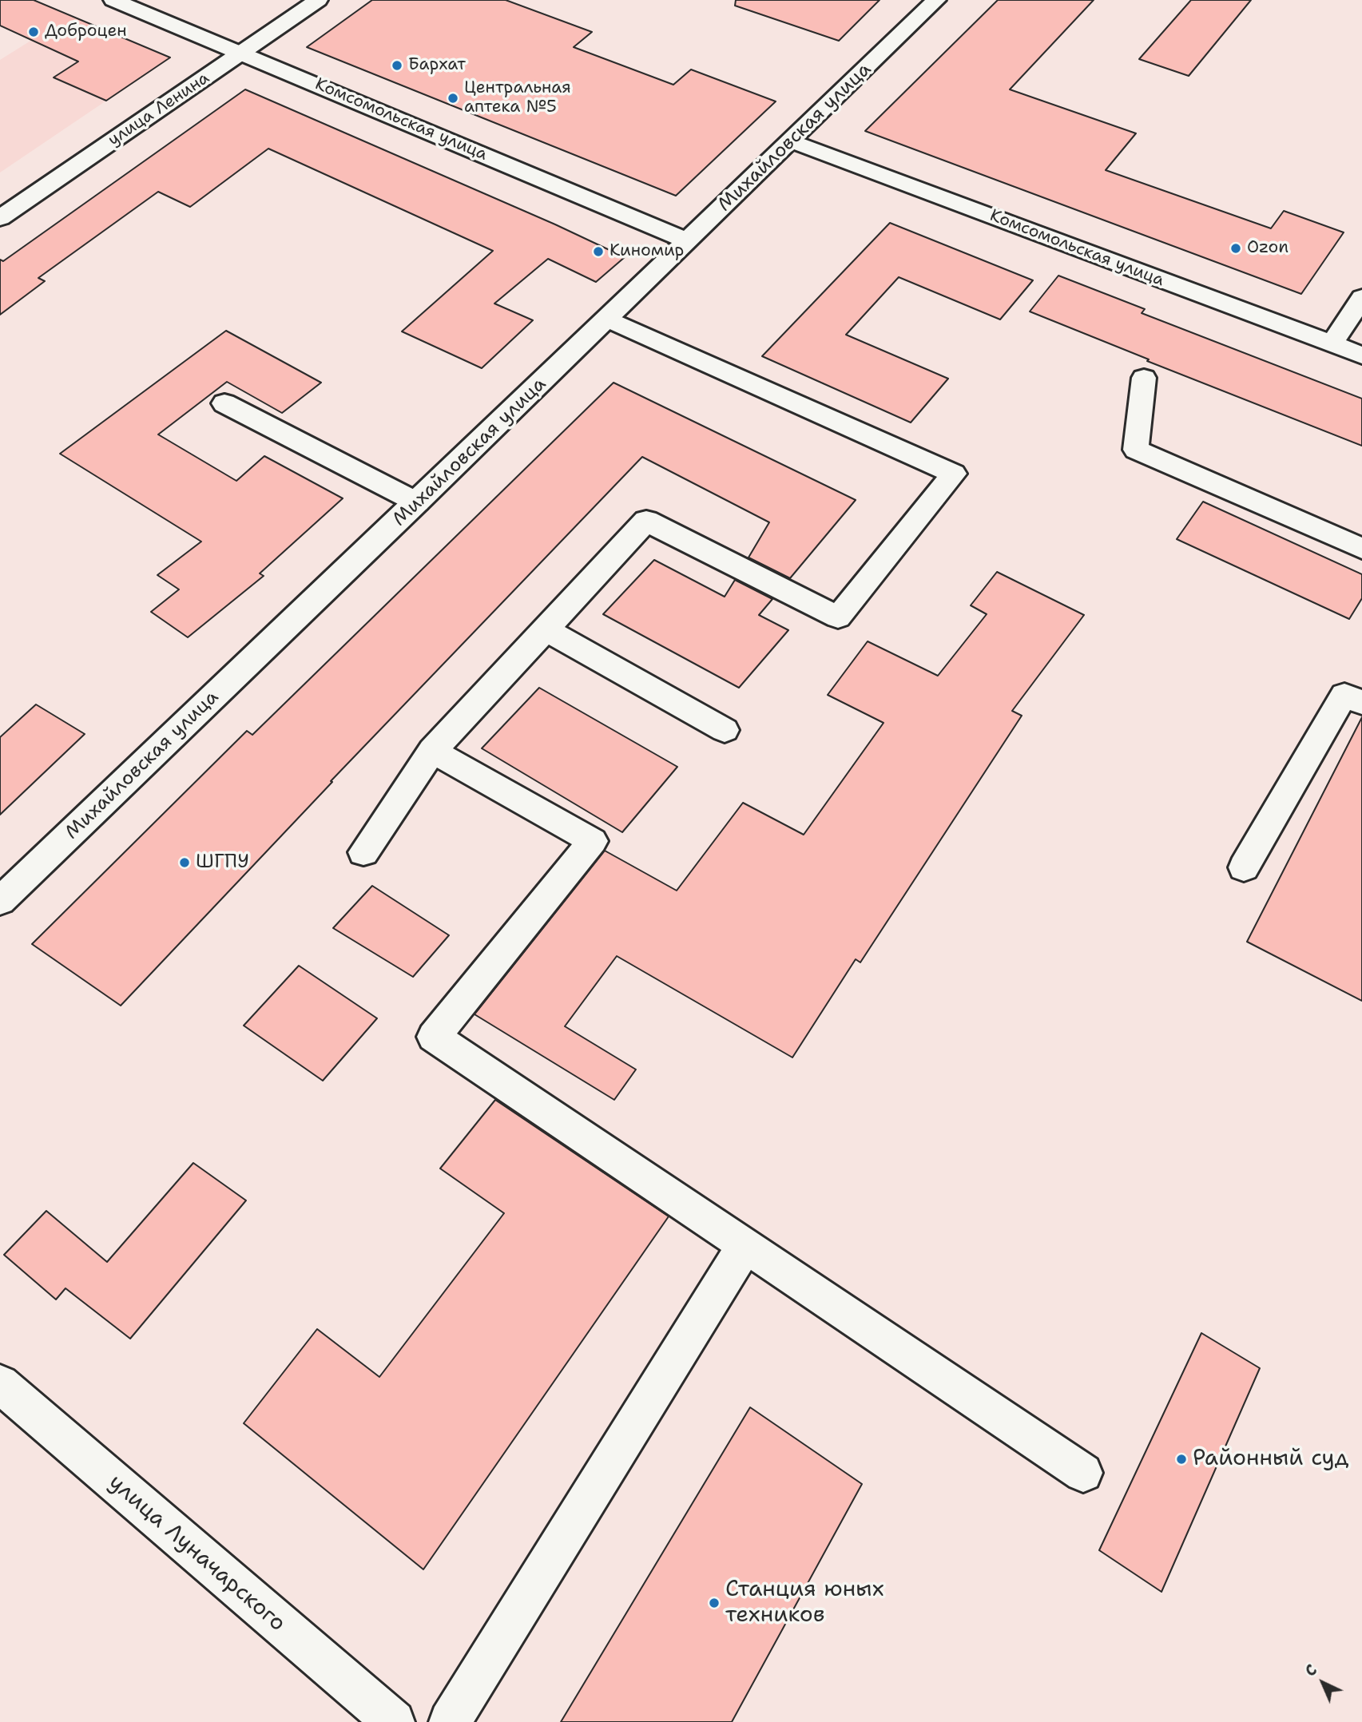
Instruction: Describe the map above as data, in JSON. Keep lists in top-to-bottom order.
{
  "streets": {
    "main road": [
      "улица Ленина",
      "Комсомольская улица",
      "Михайловская улица",
      "улица Луначарского"
    ]
  },
  "crossings": [
    ["улица Ленина", "Комсомольская улица"],
    ["Комсомольская улица", "Михайловская улица"]
  ],
  "places": [
    "Доброцен",
    "Бархат",
    "Центральная аптека №5",
    "Ozon",
    "Киномир",
    "ШГПУ",
    "Районный суд",
    "Станция юных техников"
  ],
  "north": "top left"
}
